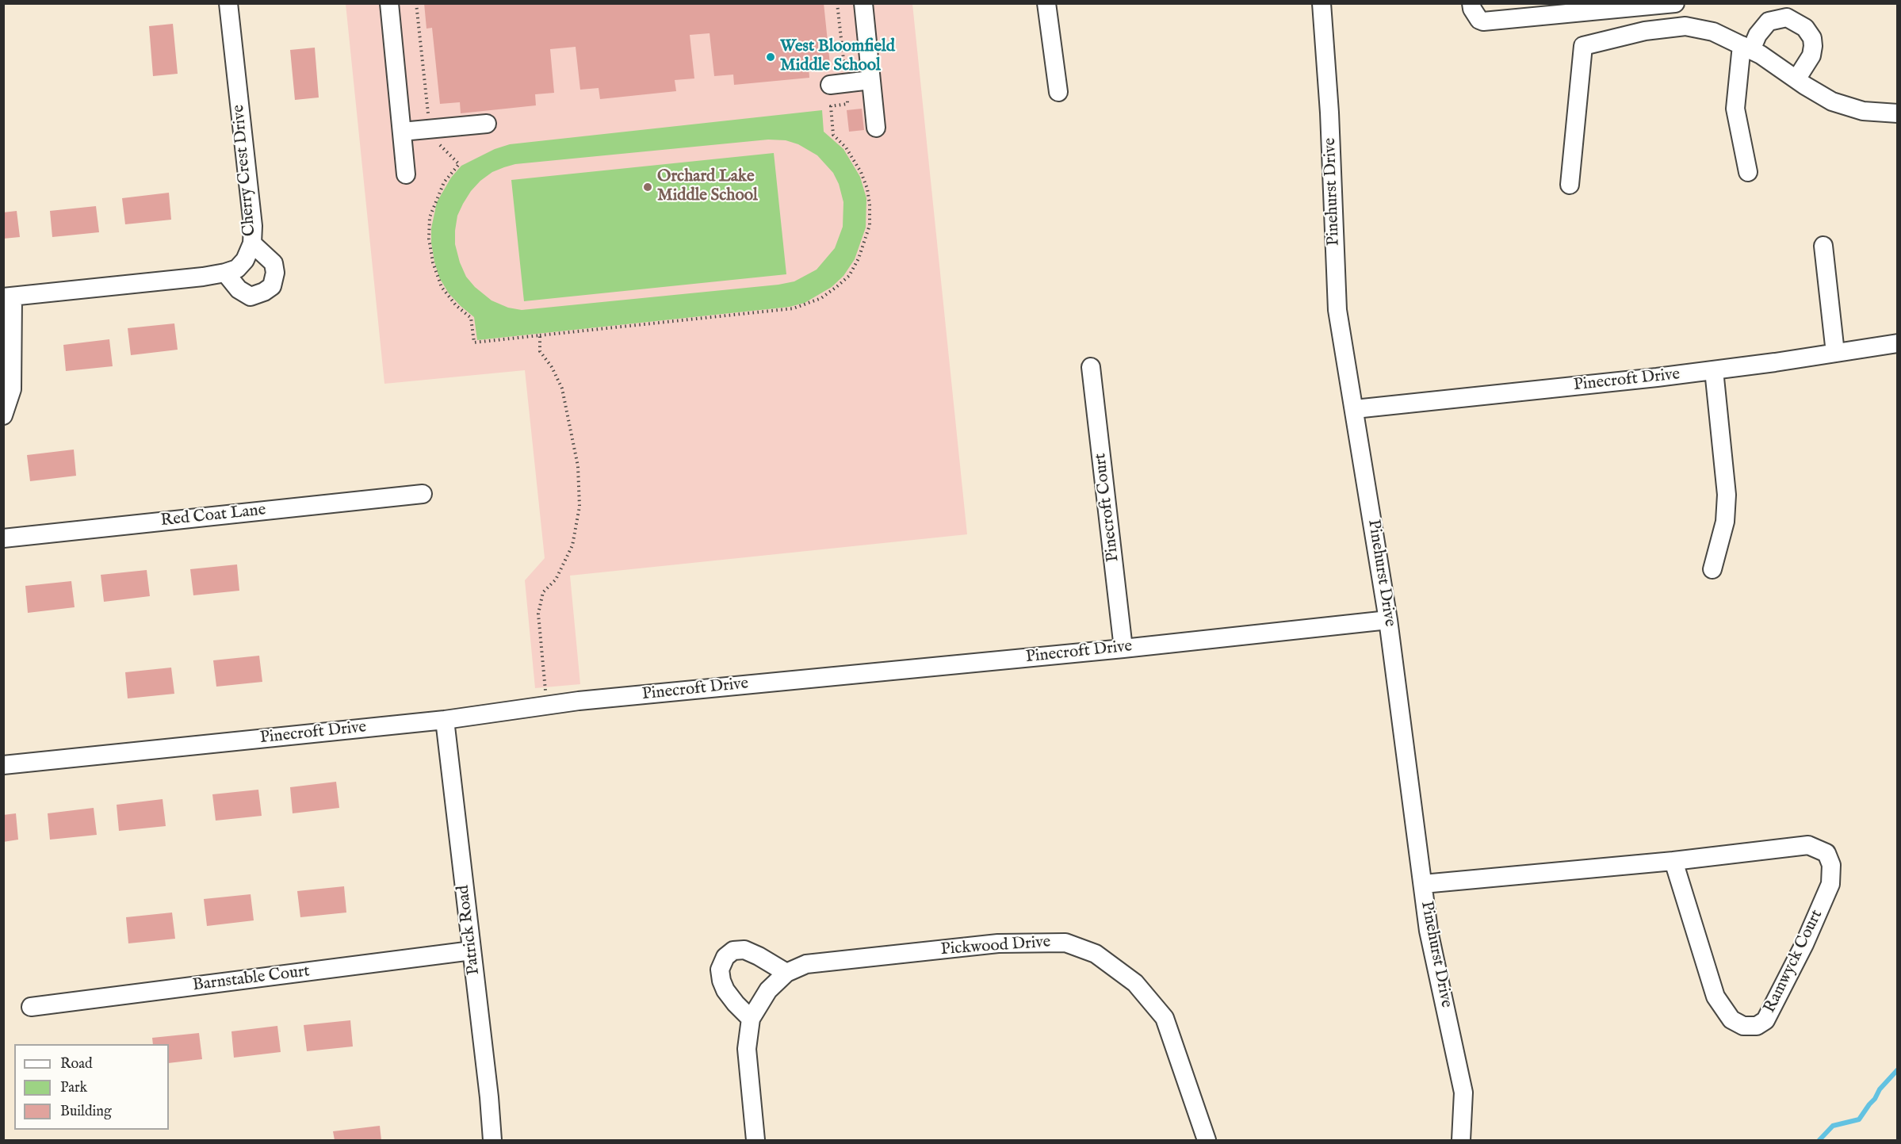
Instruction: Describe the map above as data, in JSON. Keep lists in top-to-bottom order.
{
  "streets": {
    "street": [
      "Cherry Crest Drive",
      "Pinehurst Drive",
      "Pinecroft Drive",
      "Pinecroft Court",
      "Red Coat Lane",
      "Patrick Road",
      "Pickwood Drive",
      "Ramwyck Court",
      "Barnstable Court"
    ]
  },
  "crossings": [
    ["Pinehurst Drive", "Pinecroft Drive"],
    ["Pinehurst Drive", "Ramwyck Court"],
    ["Pinecroft Drive", "Pinecroft Court"],
    ["Pinecroft Drive", "Patrick Road"],
    ["Patrick Road", "Barnstable Court"]
  ],
  "places": ["West Bloomfield Middle School", "Orchard Lake Middle School"],
  "legend": ["Road", "Park", "Building"]
}
